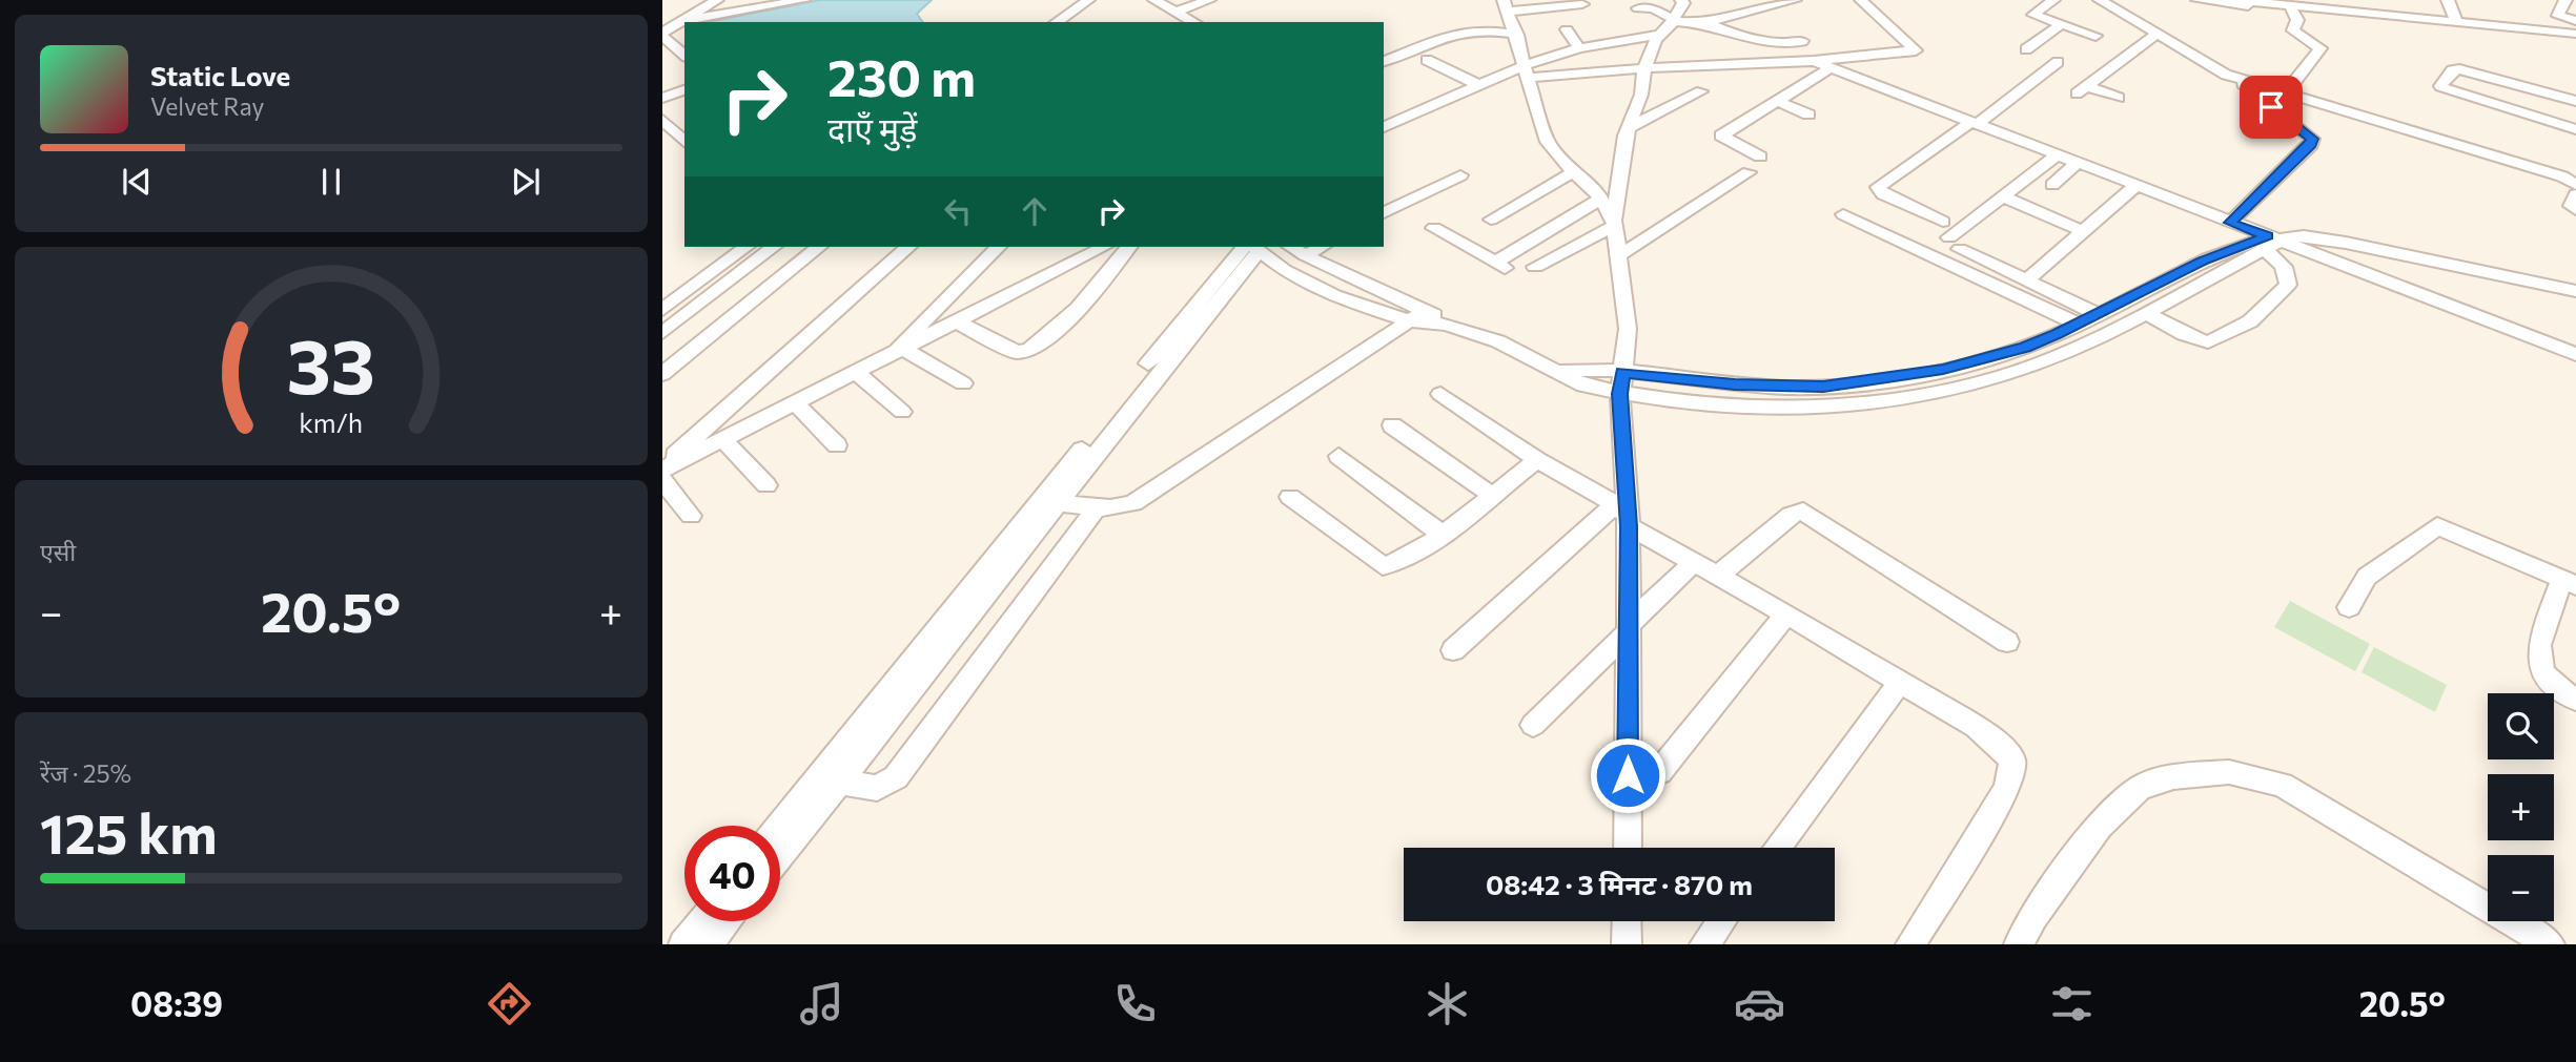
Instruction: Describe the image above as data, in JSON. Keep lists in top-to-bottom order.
{
  "page": {
    "turn": ["230 m", "दाएँ मुड़ें"],
    "song": ["Static Love", "Velvet Ray"],
    "tile": [
      "एसी",
      ["रेंज · 25%", "125 km"]
    ],
    "heat": ["−", "20.5°", "+"],
    "map_buttons": ["+", "−"],
    "limit": "40",
    "trip": "08:42 · 3 मिनट · 870 m",
    "tabs": ["08:39", "20.5°"],
    "gauge": ["33", "km/h"]
  }
}
